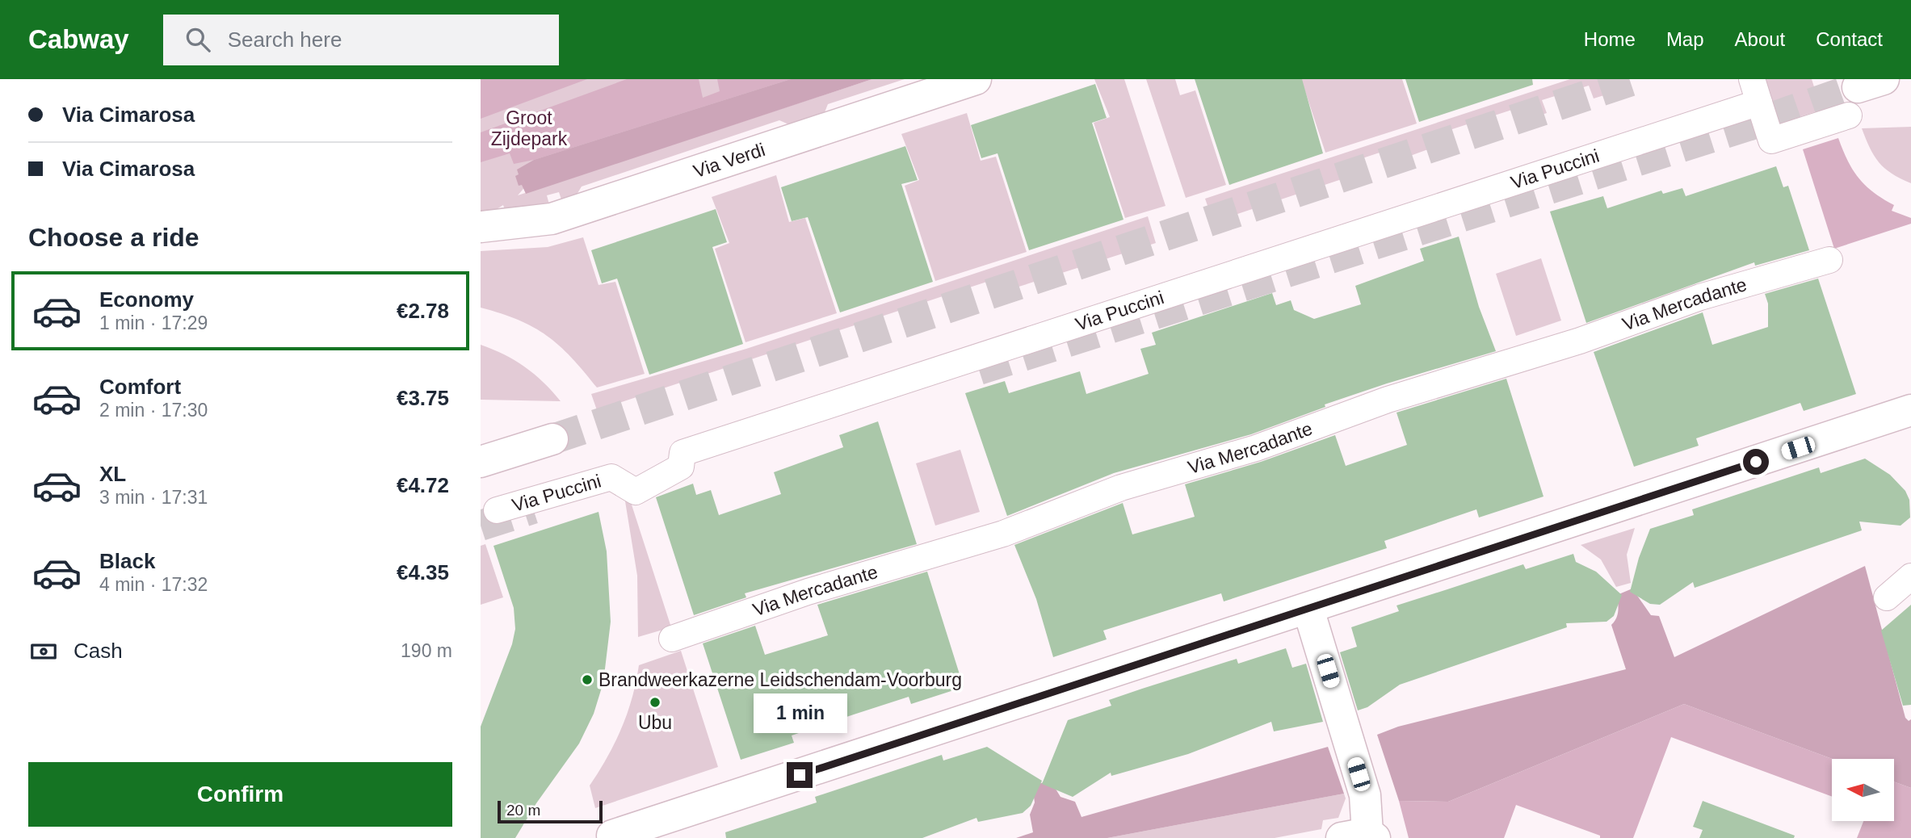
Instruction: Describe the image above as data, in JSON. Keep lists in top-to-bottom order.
{
  "streets": {
    "street": ["Via Verdi", "Via Puccini", "Via Mercadante"]
  },
  "parks": ["Groot Zijdepark"],
  "places": ["Brandweerkazerne Leidschendam-Voorburg", "Ubu"],
  "scale_bar": "20 m",
  "north": "left",
  "page": {
    "header": "Cabway",
    "search": "Search here",
    "nav": [
      "Home",
      "Map",
      "About",
      "Contact"
    ],
    "banner": ["Via Cimarosa", "Via Cimarosa"],
    "heading": "Choose a ride",
    "list": [
      {
        "name": "Economy",
        "note": "1 min · 17:29",
        "value": "€2.78"
      },
      {
        "name": "Comfort",
        "note": "2 min · 17:30",
        "value": "€3.75"
      },
      {
        "name": "XL",
        "note": "3 min · 17:31",
        "value": "€4.72"
      },
      {
        "name": "Black",
        "note": "4 min · 17:32",
        "value": "€4.35"
      }
    ],
    "pay": ["Cash", "190 m"],
    "bubble": "1 min",
    "buttons": "Confirm",
    "scale": "20 m"
  }
}
